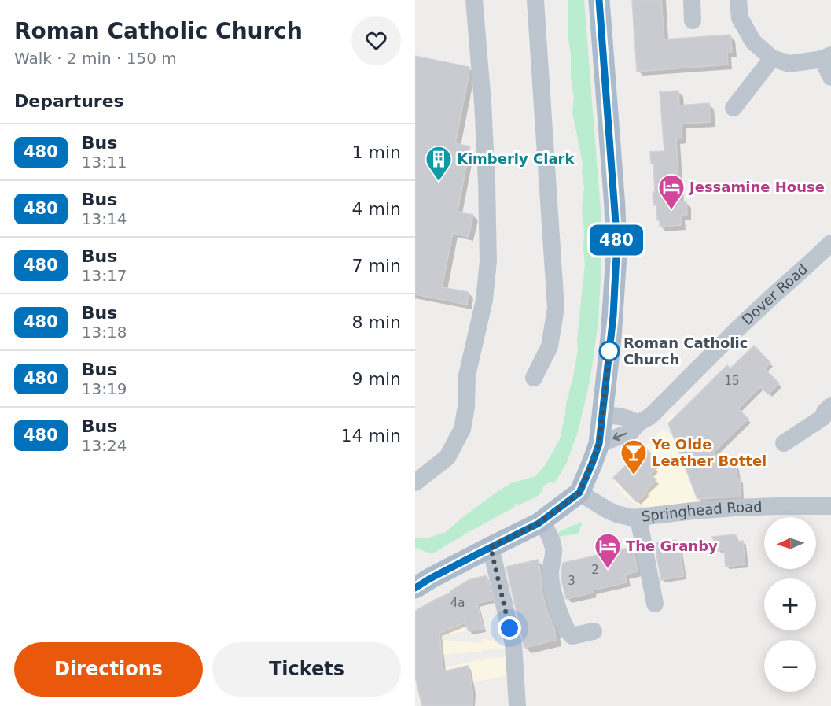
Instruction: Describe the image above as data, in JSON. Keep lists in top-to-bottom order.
{
  "streets": {
    "street": ["Dover Road", "Springhead Road"]
  },
  "places": {
    "building": ["Kimberly Clark"],
    "hotel": ["Jessamine House", "The Granby"],
    "other": ["Roman Catholic Church"],
    "bar": ["Ye Olde Leather Bottel"]
  },
  "lines": ["bus line 480"],
  "house_numbers": [
    "15",
    "2",
    "3",
    "4a"
  ],
  "north": "left",
  "page": {
    "heading": [
      ["Roman Catholic Church", "Walk · 2 min · 150 m"],
      "Departures"
    ],
    "on_map": "480",
    "list": [
      {
        "mark": "480",
        "name": "Bus",
        "note": "13:11",
        "value": "1 min"
      },
      {
        "mark": "480",
        "name": "Bus",
        "note": "13:14",
        "value": "4 min"
      },
      {
        "mark": "480",
        "name": "Bus",
        "note": "13:17",
        "value": "7 min"
      },
      {
        "mark": "480",
        "name": "Bus",
        "note": "13:18",
        "value": "8 min"
      },
      {
        "mark": "480",
        "name": "Bus",
        "note": "13:19",
        "value": "9 min"
      },
      {
        "mark": "480",
        "name": "Bus",
        "note": "13:24",
        "value": "14 min"
      }
    ],
    "map_buttons": ["+", "−"],
    "buttons": ["Directions", "Tickets"]
  }
}
